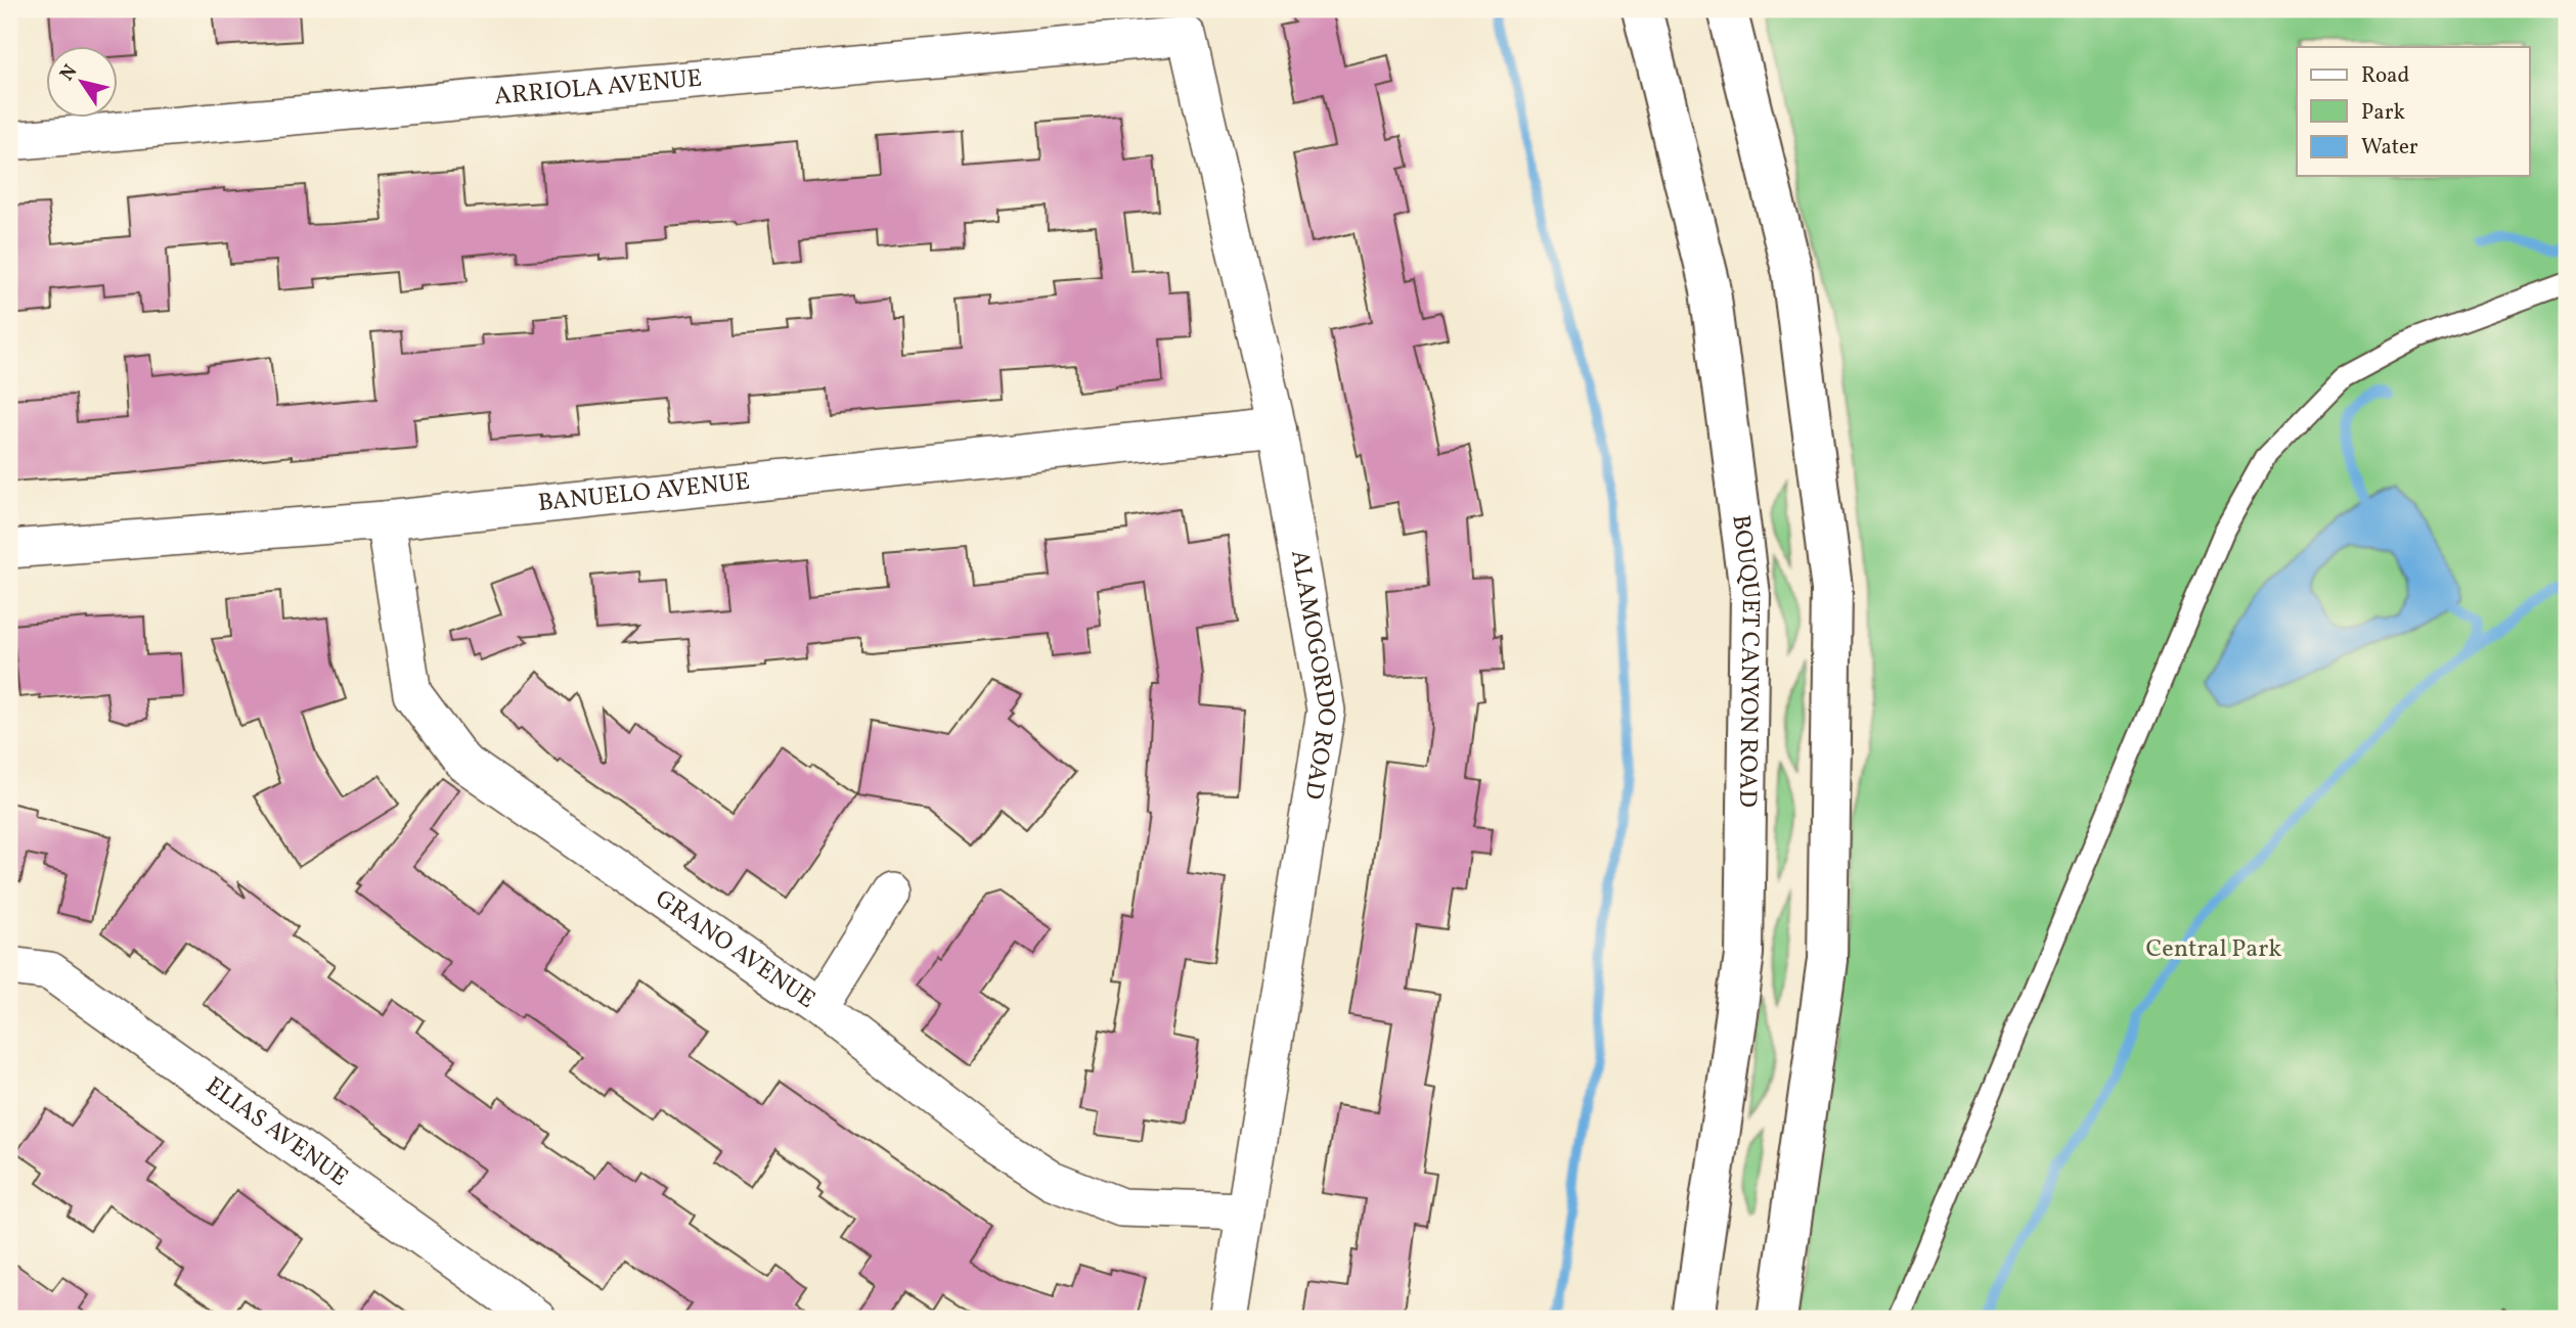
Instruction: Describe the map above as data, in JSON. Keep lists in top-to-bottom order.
{
  "streets": {
    "main road": ["BOUQUET CANYON ROAD"],
    "street": [
      "ARRIOLA AVENUE",
      "BANUELO AVENUE",
      "ALAMOGORDO ROAD",
      "GRANO AVENUE",
      "ELIAS AVENUE"
    ]
  },
  "crossings": [
    ["ARRIOLA AVENUE", "ALAMOGORDO ROAD"],
    ["BANUELO AVENUE", "ALAMOGORDO ROAD"],
    ["BANUELO AVENUE", "GRANO AVENUE"],
    ["ALAMOGORDO ROAD", "GRANO AVENUE"]
  ],
  "parks": ["Central Park"],
  "legend": ["Road", "Park", "Water"],
  "north": "top left"
}
